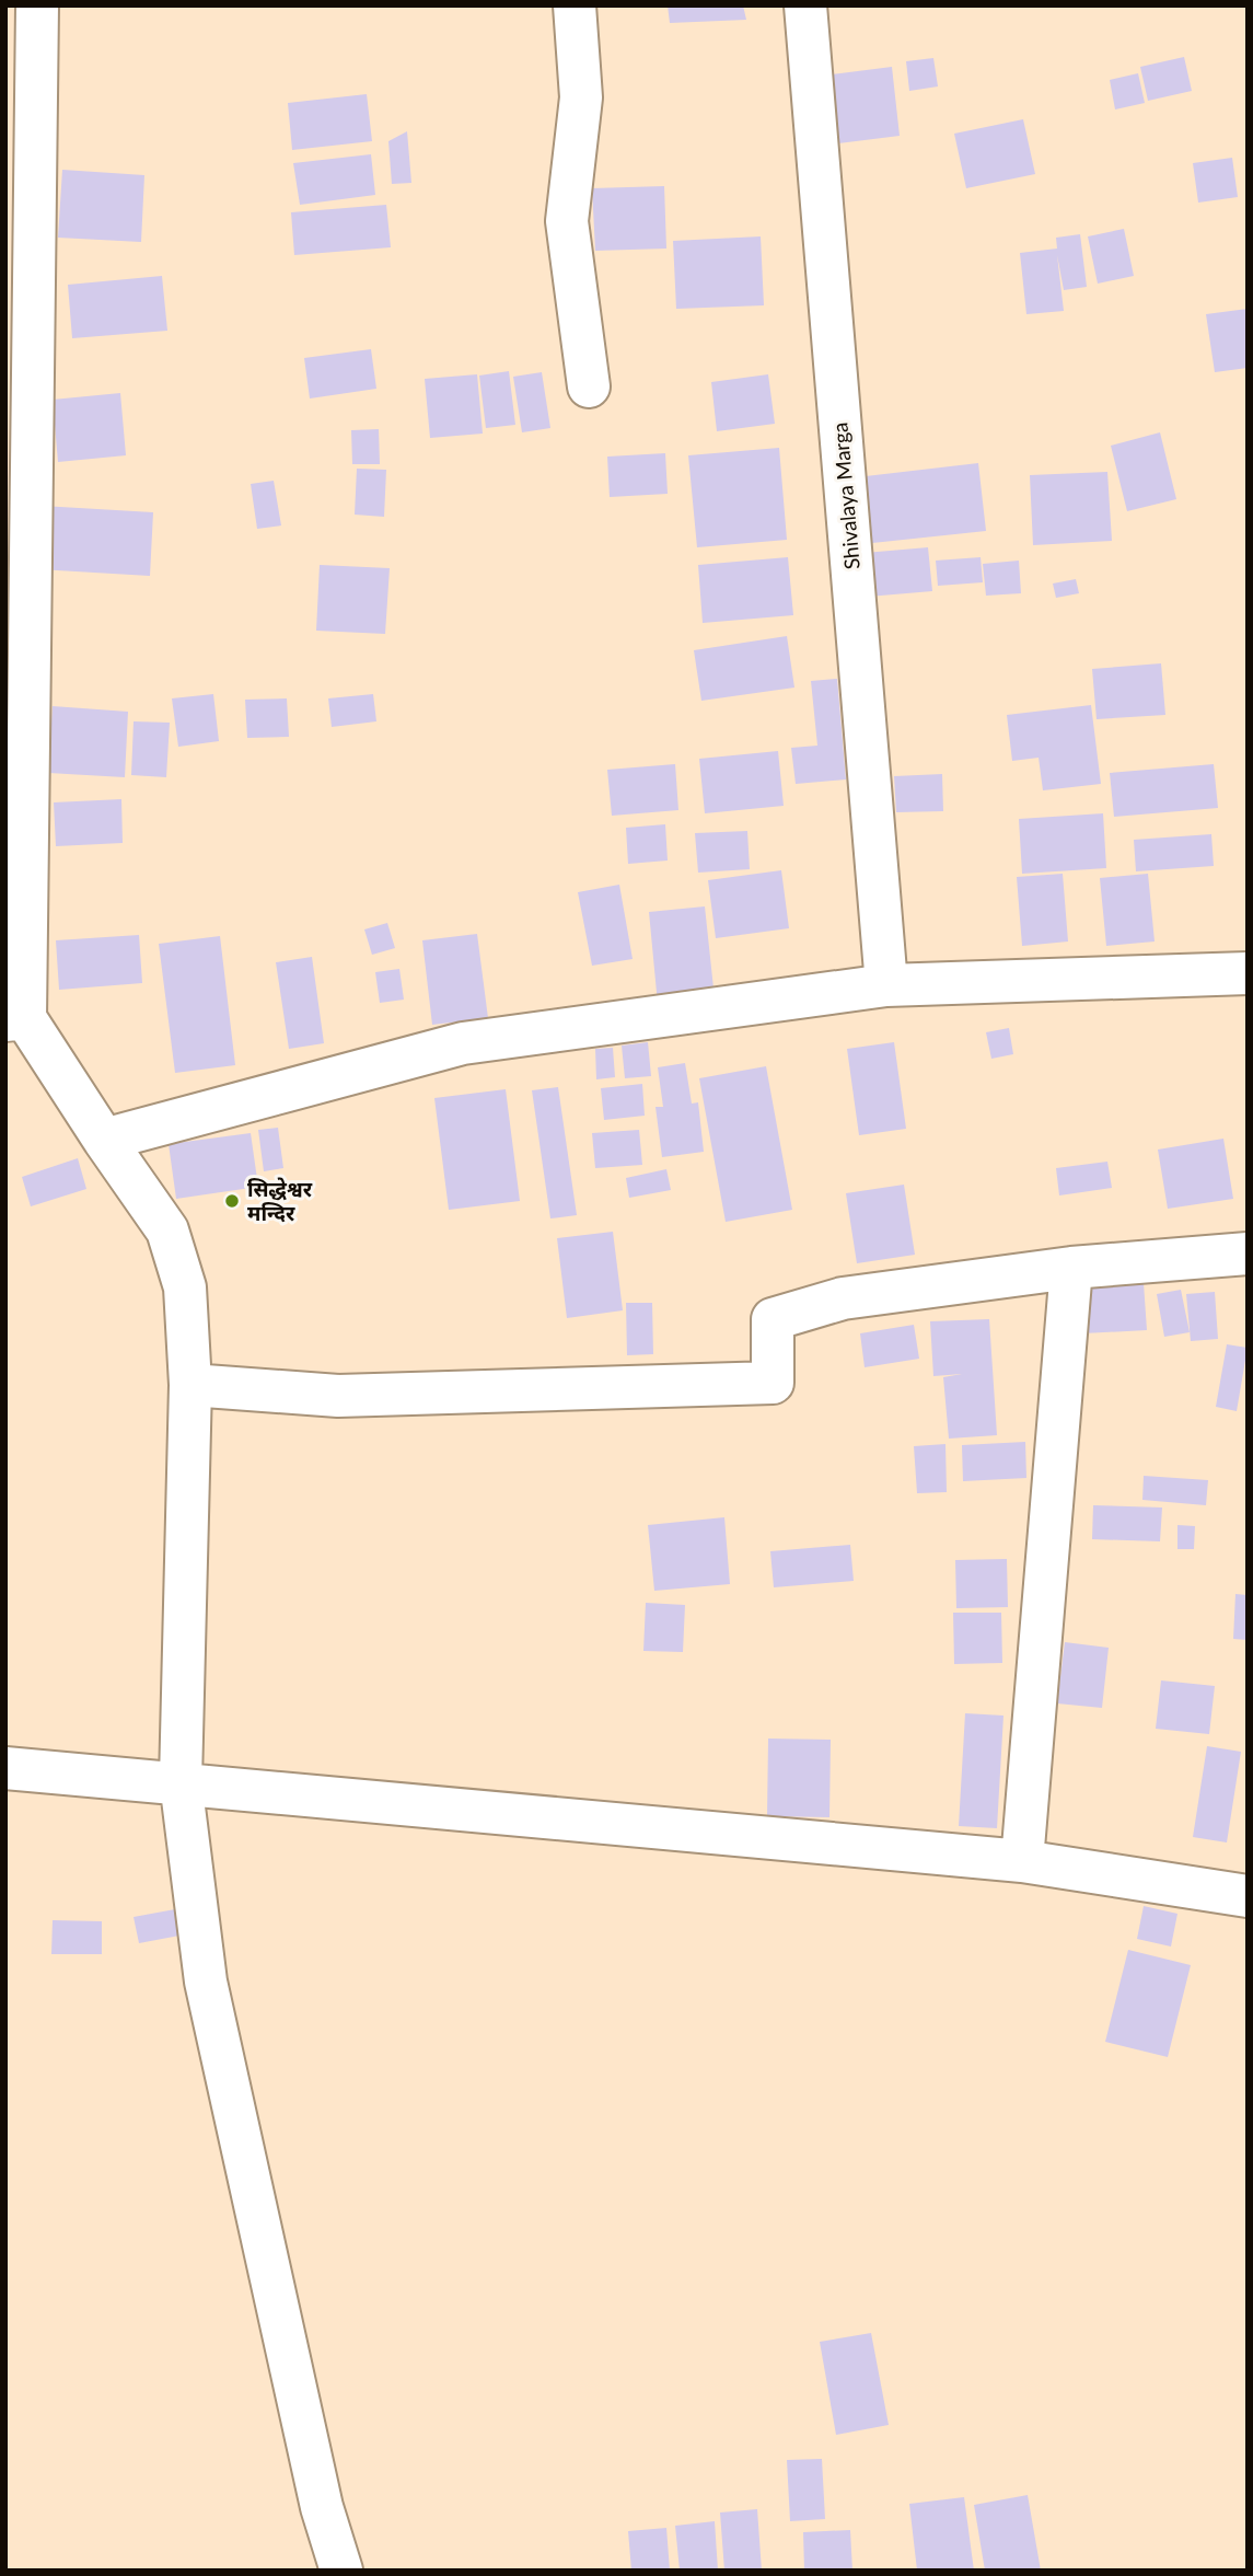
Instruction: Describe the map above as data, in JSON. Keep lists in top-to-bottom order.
{
  "streets": {
    "street": ["Shivalaya Marga"]
  },
  "places": ["सिद्धेश्वर मन्दिर"]
}
